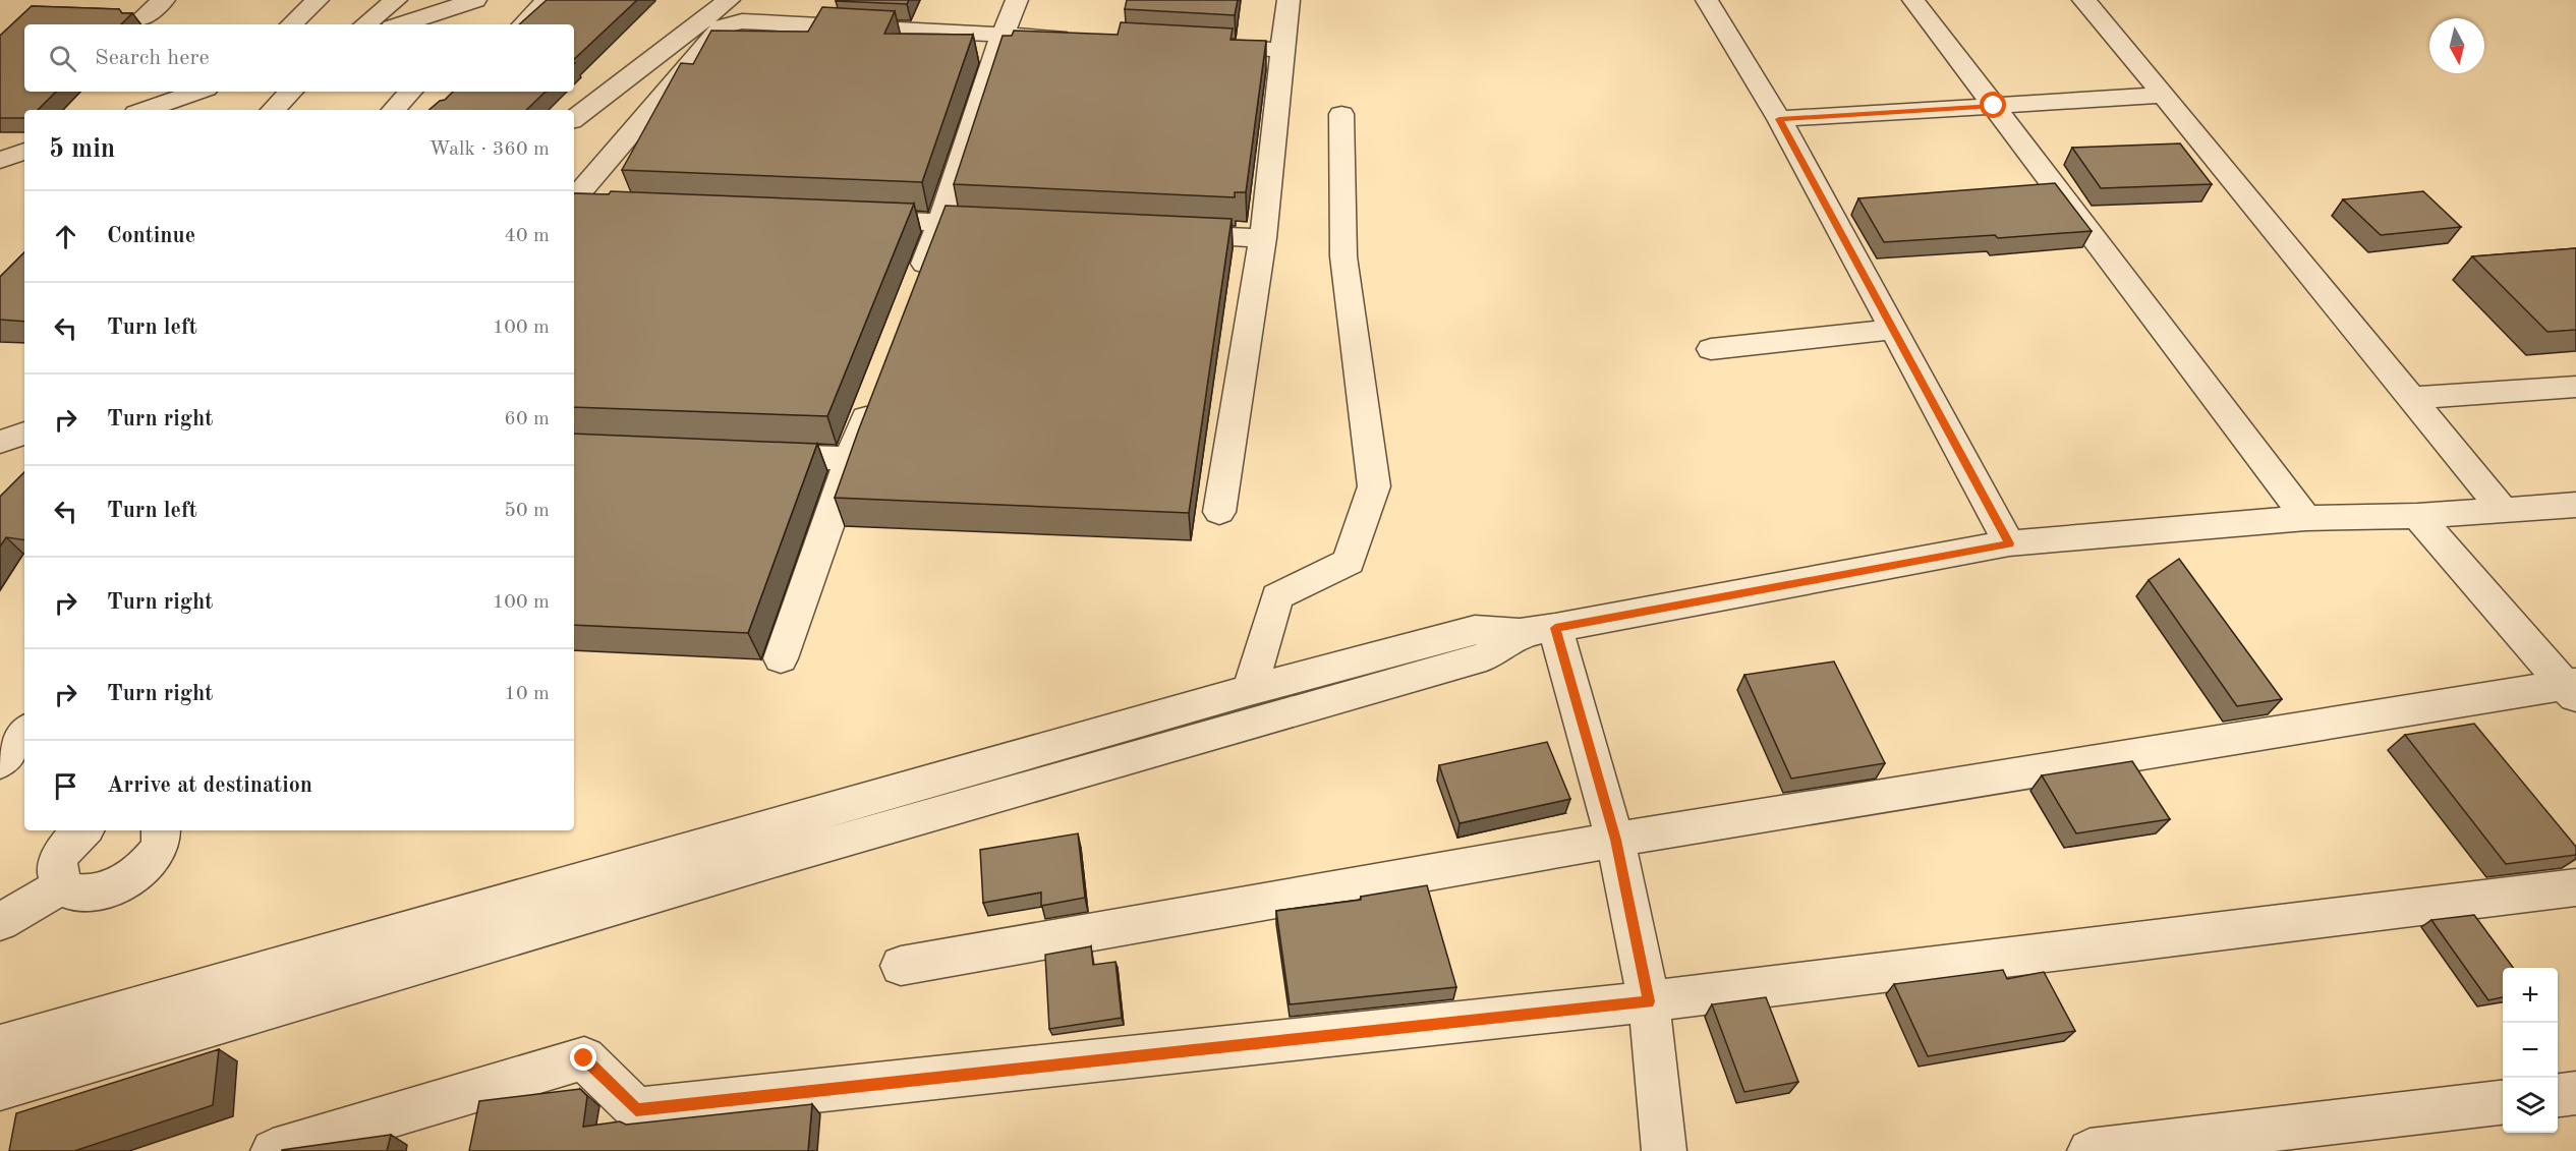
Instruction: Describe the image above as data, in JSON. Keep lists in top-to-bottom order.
{
  "north": "bottom",
  "page": {
    "search": "Search here",
    "heading": ["5 min", "Walk · 360 m"],
    "list": [
      ["Continue", "40 m"],
      ["Turn left", "100 m"],
      ["Turn right", "60 m"],
      ["Turn left", "50 m"],
      ["Turn right", "100 m"],
      ["Turn right", "10 m"],
      "Arrive at destination"
    ],
    "map_buttons": ["+", "−"]
  }
}
